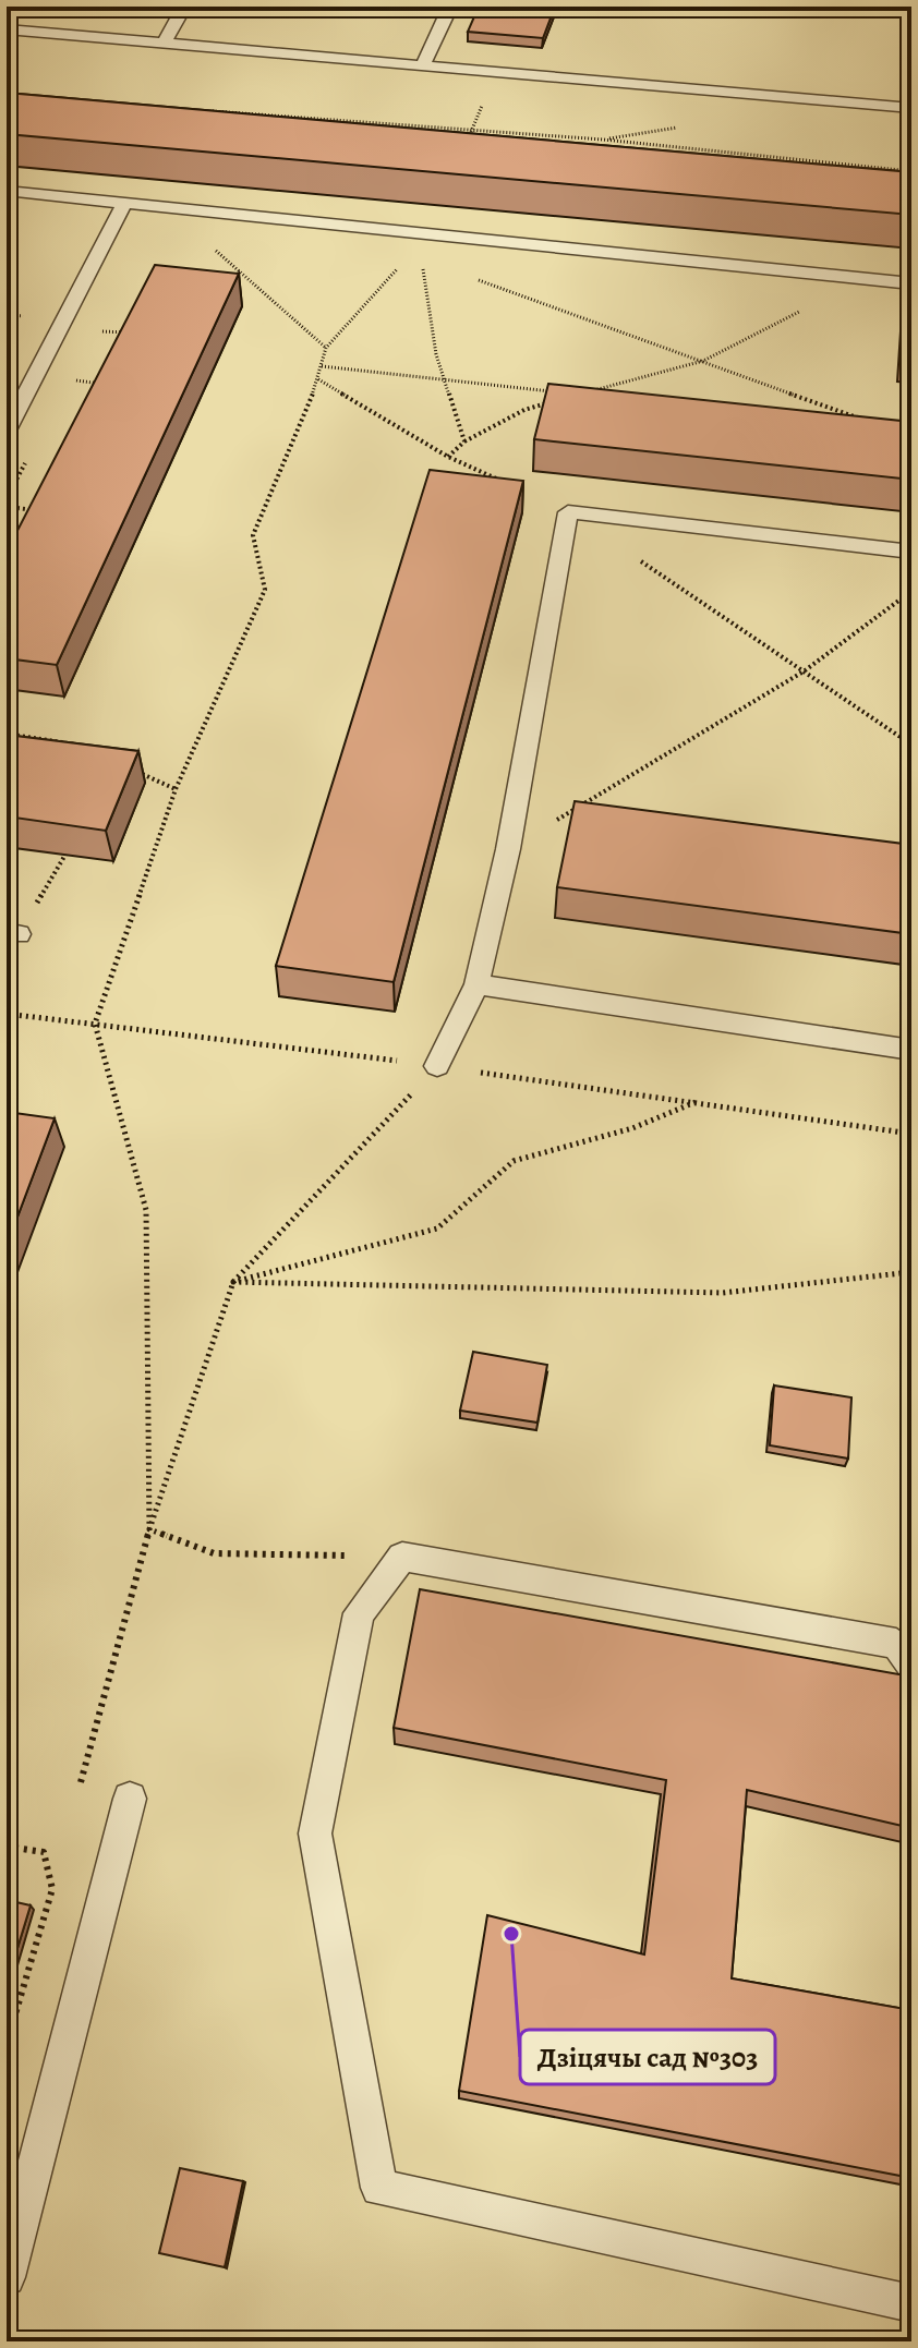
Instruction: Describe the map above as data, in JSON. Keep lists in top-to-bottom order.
{
  "places": ["Дзіцячы сад №303"]
}
